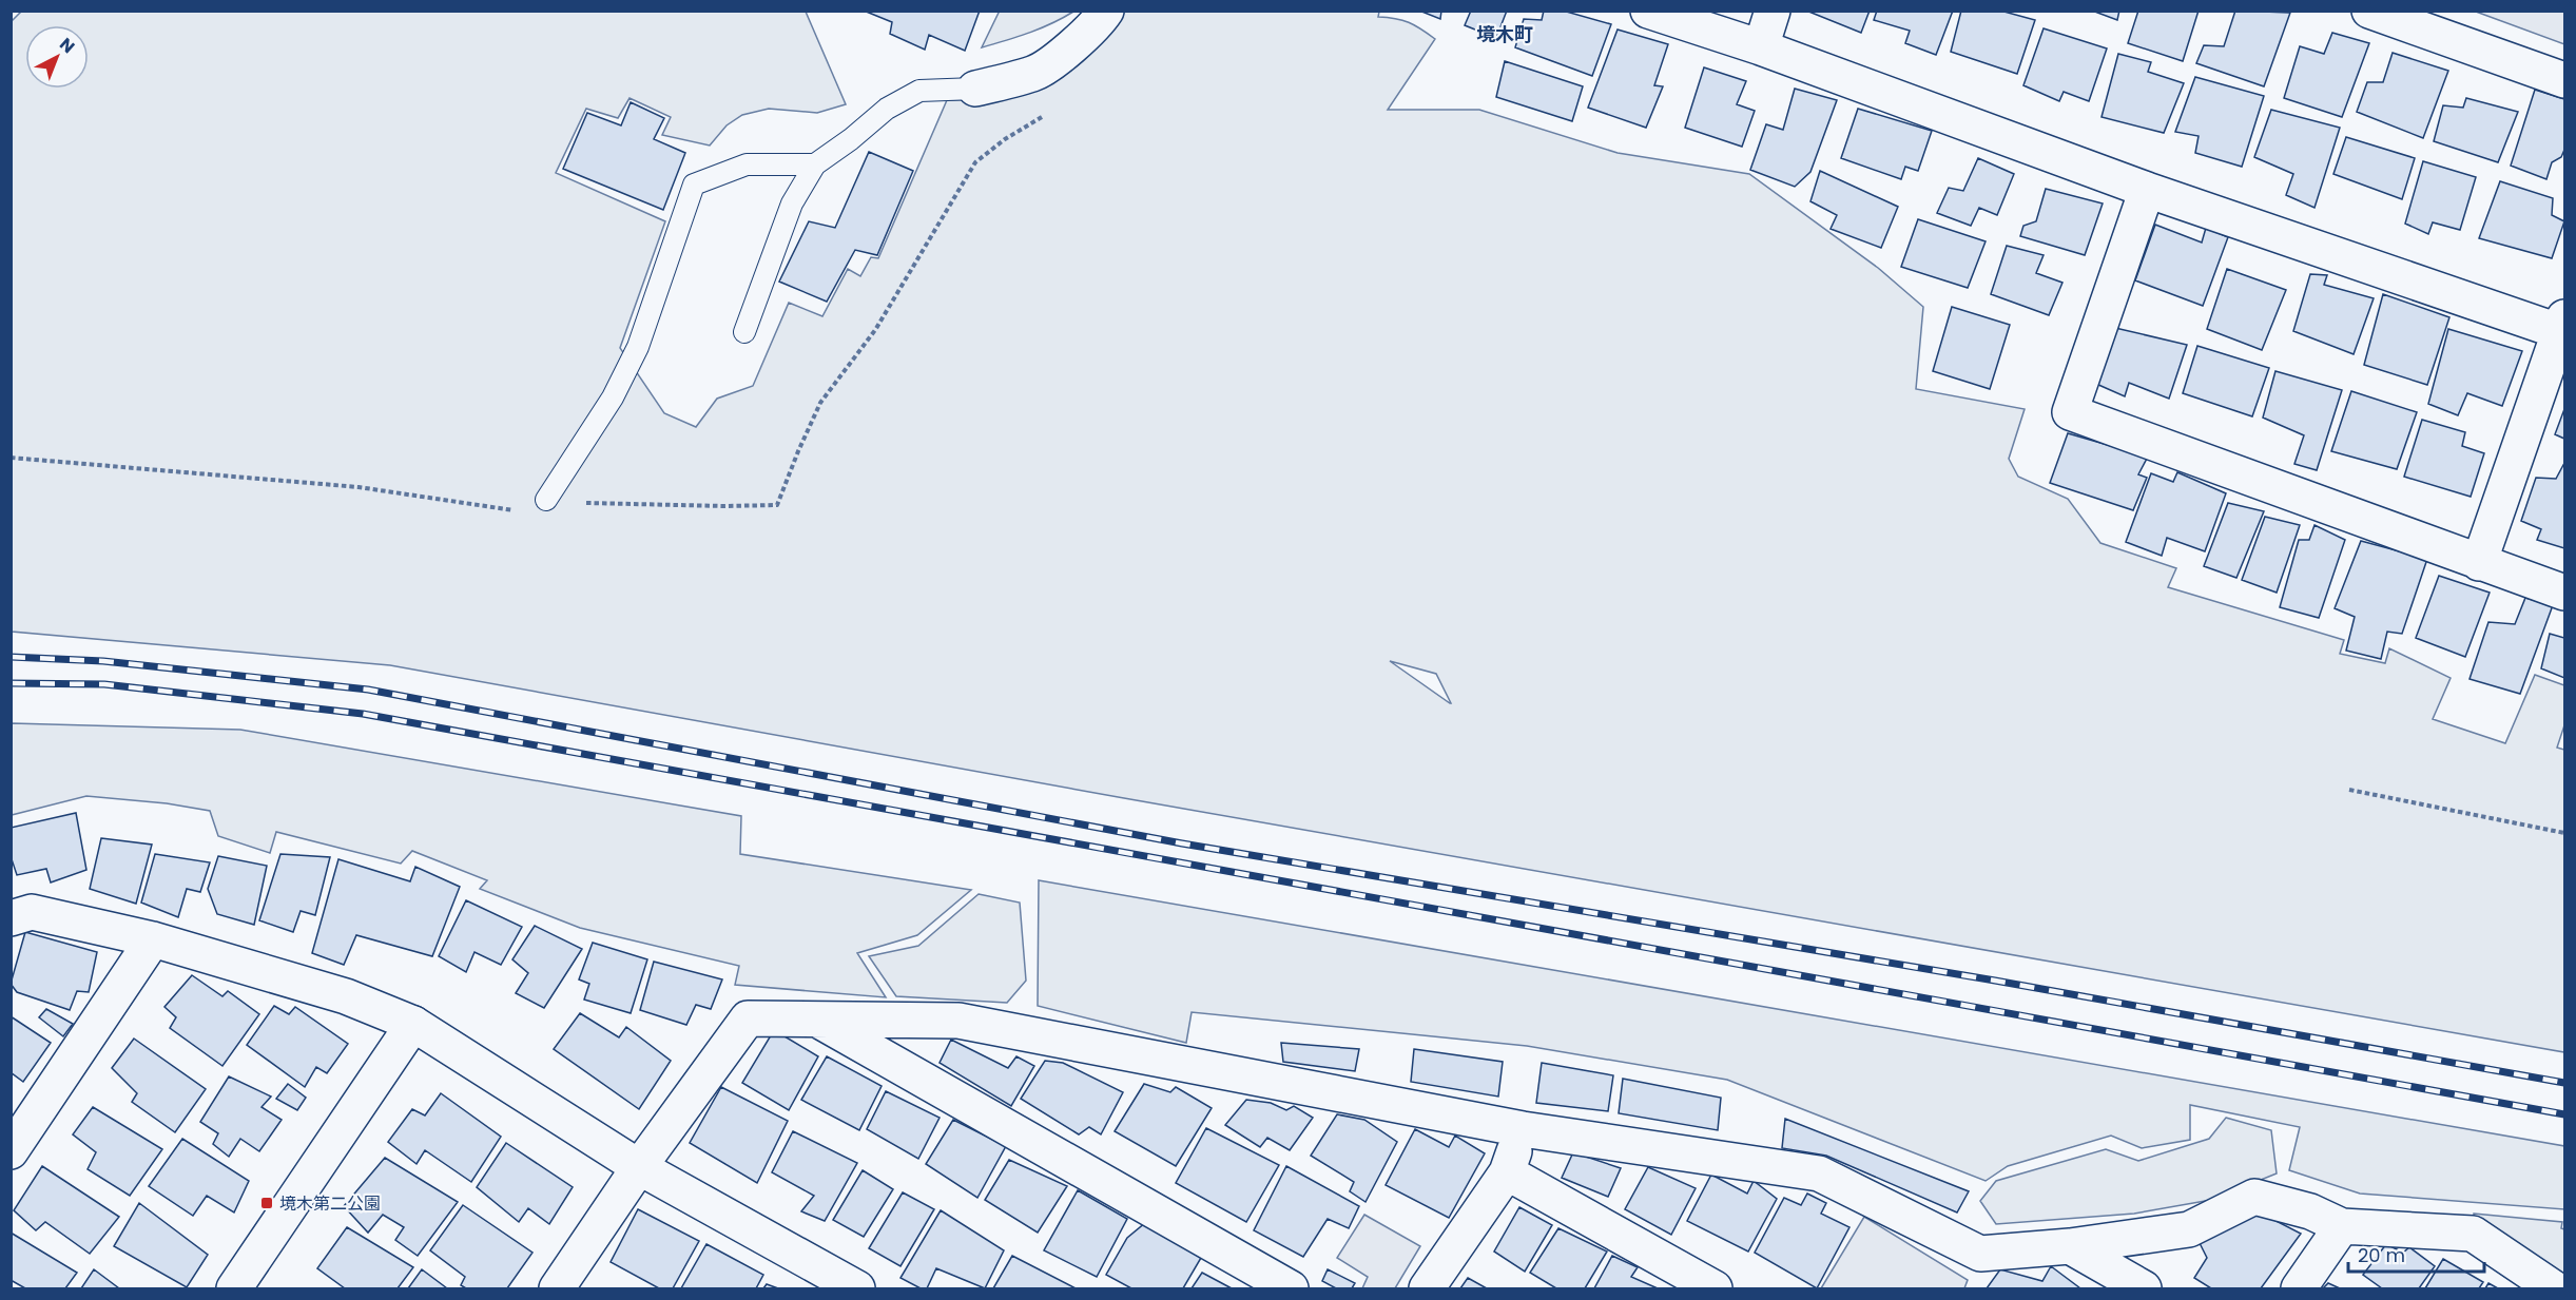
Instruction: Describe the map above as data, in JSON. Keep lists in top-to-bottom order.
{
  "districts": ["境木町"],
  "places": {
    "transit": ["境木第二公園"]
  },
  "scale_bar": "20 m",
  "north": "top right"
}
